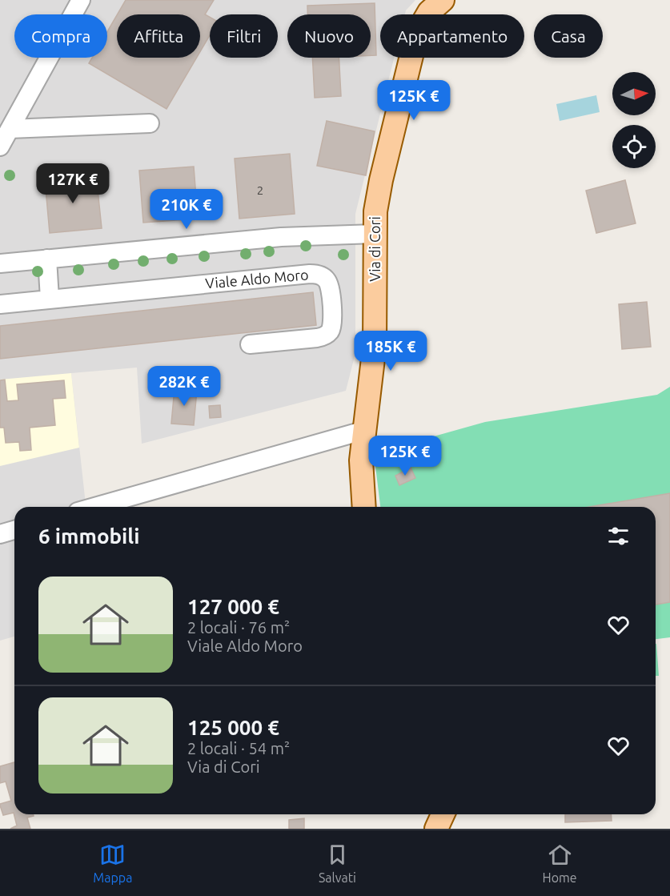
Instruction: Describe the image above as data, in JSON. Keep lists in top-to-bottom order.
{
  "streets": {
    "main road": ["Via di Cori"],
    "street": ["Viale Aldo Moro"]
  },
  "house_numbers": ["2"],
  "north": "right",
  "page": {
    "chip": [
      "Compra",
      "Affitta",
      "Filtri",
      "Nuovo",
      "Appartamento",
      "Casa"
    ],
    "price": [
      "125K €",
      "127K €",
      "210K €",
      "185K €",
      "282K €",
      "125K €"
    ],
    "heading": "6 immobili",
    "list": [
      {
        "name": "127 000 €",
        "note": "2 locali · 76 m² · Viale Aldo Moro"
      },
      {
        "name": "125 000 €",
        "note": "2 locali · 54 m² · Via di Cori"
      }
    ],
    "tabs": ["Mappa", "Salvati", "Home"]
  }
}
